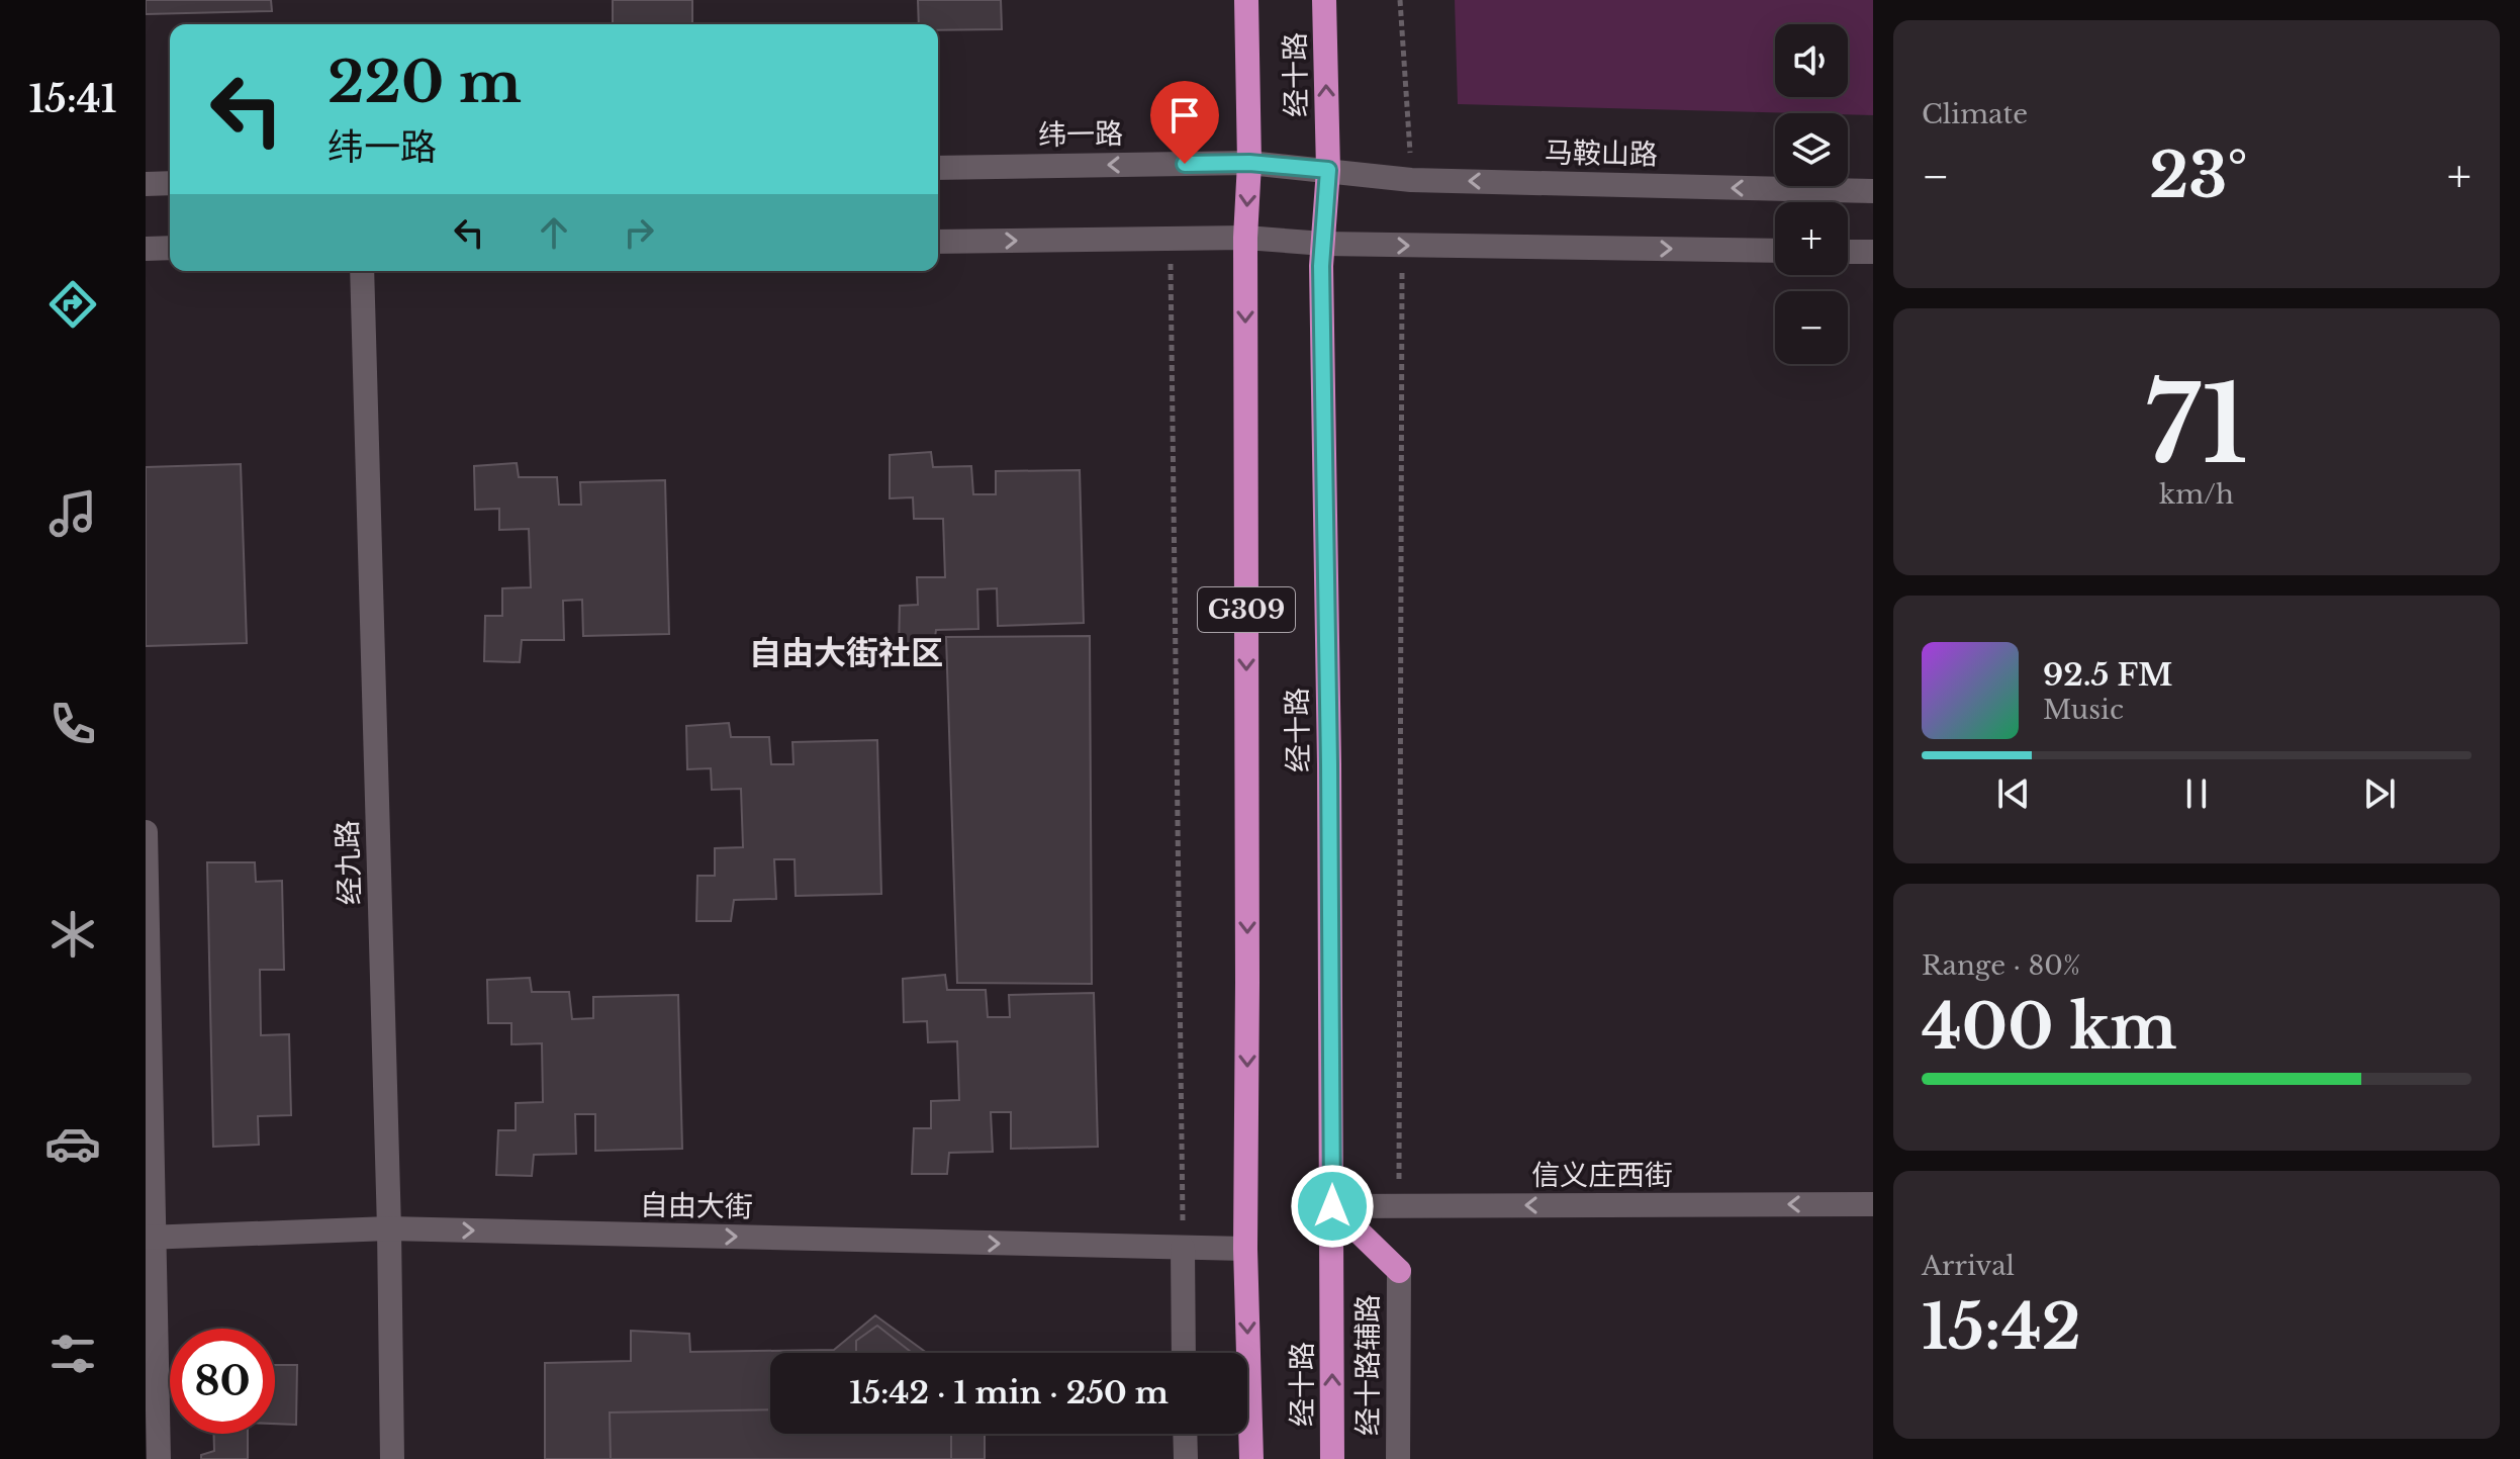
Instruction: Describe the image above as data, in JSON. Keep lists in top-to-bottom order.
{
  "streets": {
    "highway": ["经十路", "G309"],
    "street": [
      "纬一路",
      "马鞍山路",
      "经九路",
      "信义庄西街",
      "自由大街",
      "经十路辅路"
    ]
  },
  "crossings": [
    ["经十路", "纬一路"],
    ["经十路", "马鞍山路"],
    ["经十路", "信义庄西街"],
    ["经十路", "自由大街"],
    ["纬一路", "马鞍山路"],
    ["经九路", "自由大街"]
  ],
  "one_way": ["信义庄西街", "自由大街"],
  "districts": ["自由大街社区"],
  "page": {
    "tabs": "15:41",
    "tile": [
      "Climate",
      ["71", "km/h"],
      ["Range · 80%", "400 km"],
      ["Arrival", "15:42"]
    ],
    "map_buttons": ["+", "−"],
    "turn": ["220 m", "纬一路"],
    "heat": ["−", "23°", "+"],
    "song": ["92.5 FM", "Music"],
    "limit": "80",
    "trip": "15:42 · 1 min · 250 m"
  }
}
